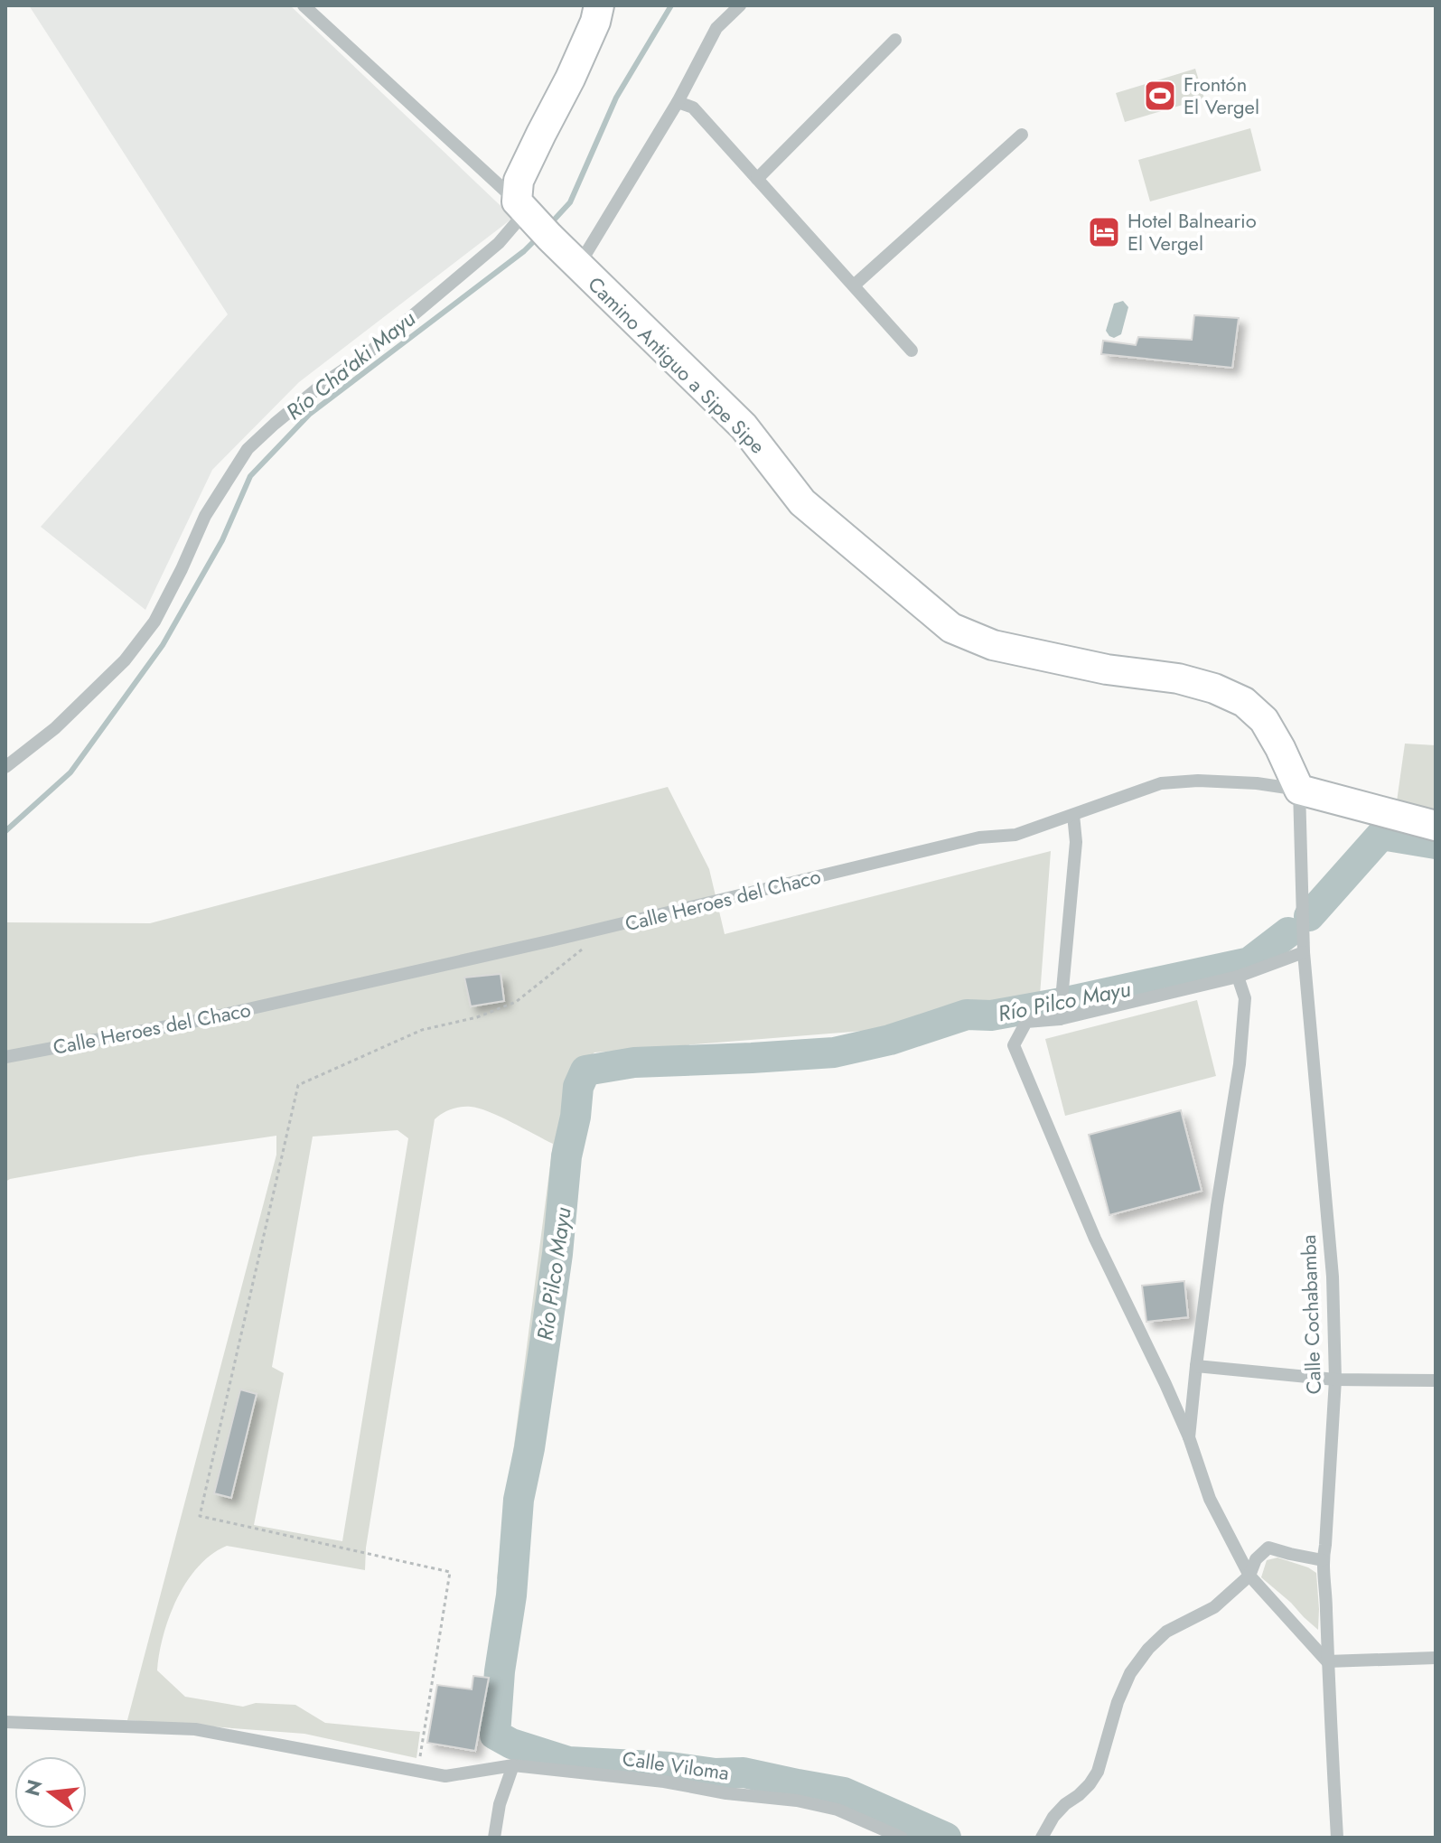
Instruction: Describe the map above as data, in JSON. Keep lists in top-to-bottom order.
{
  "streets": {
    "main road": ["Camino Antiguo a Sipe Sipe", "Calle Heroes del Chaco"],
    "street": ["Calle Cochabamba", "Calle Viloma"]
  },
  "crossings": [
    ["Camino Antiguo a Sipe Sipe", "Calle Heroes del Chaco"],
    ["Camino Antiguo a Sipe Sipe", "Calle Cochabamba"],
    ["Calle Heroes del Chaco", "Calle Cochabamba"]
  ],
  "water": ["Río Cha'aki Mayu", "Río Pilco Mayu"],
  "places": {
    "sports": ["Frontón El Vergel"],
    "hotel": ["Hotel Balneario El Vergel"]
  },
  "north": "left"
}
